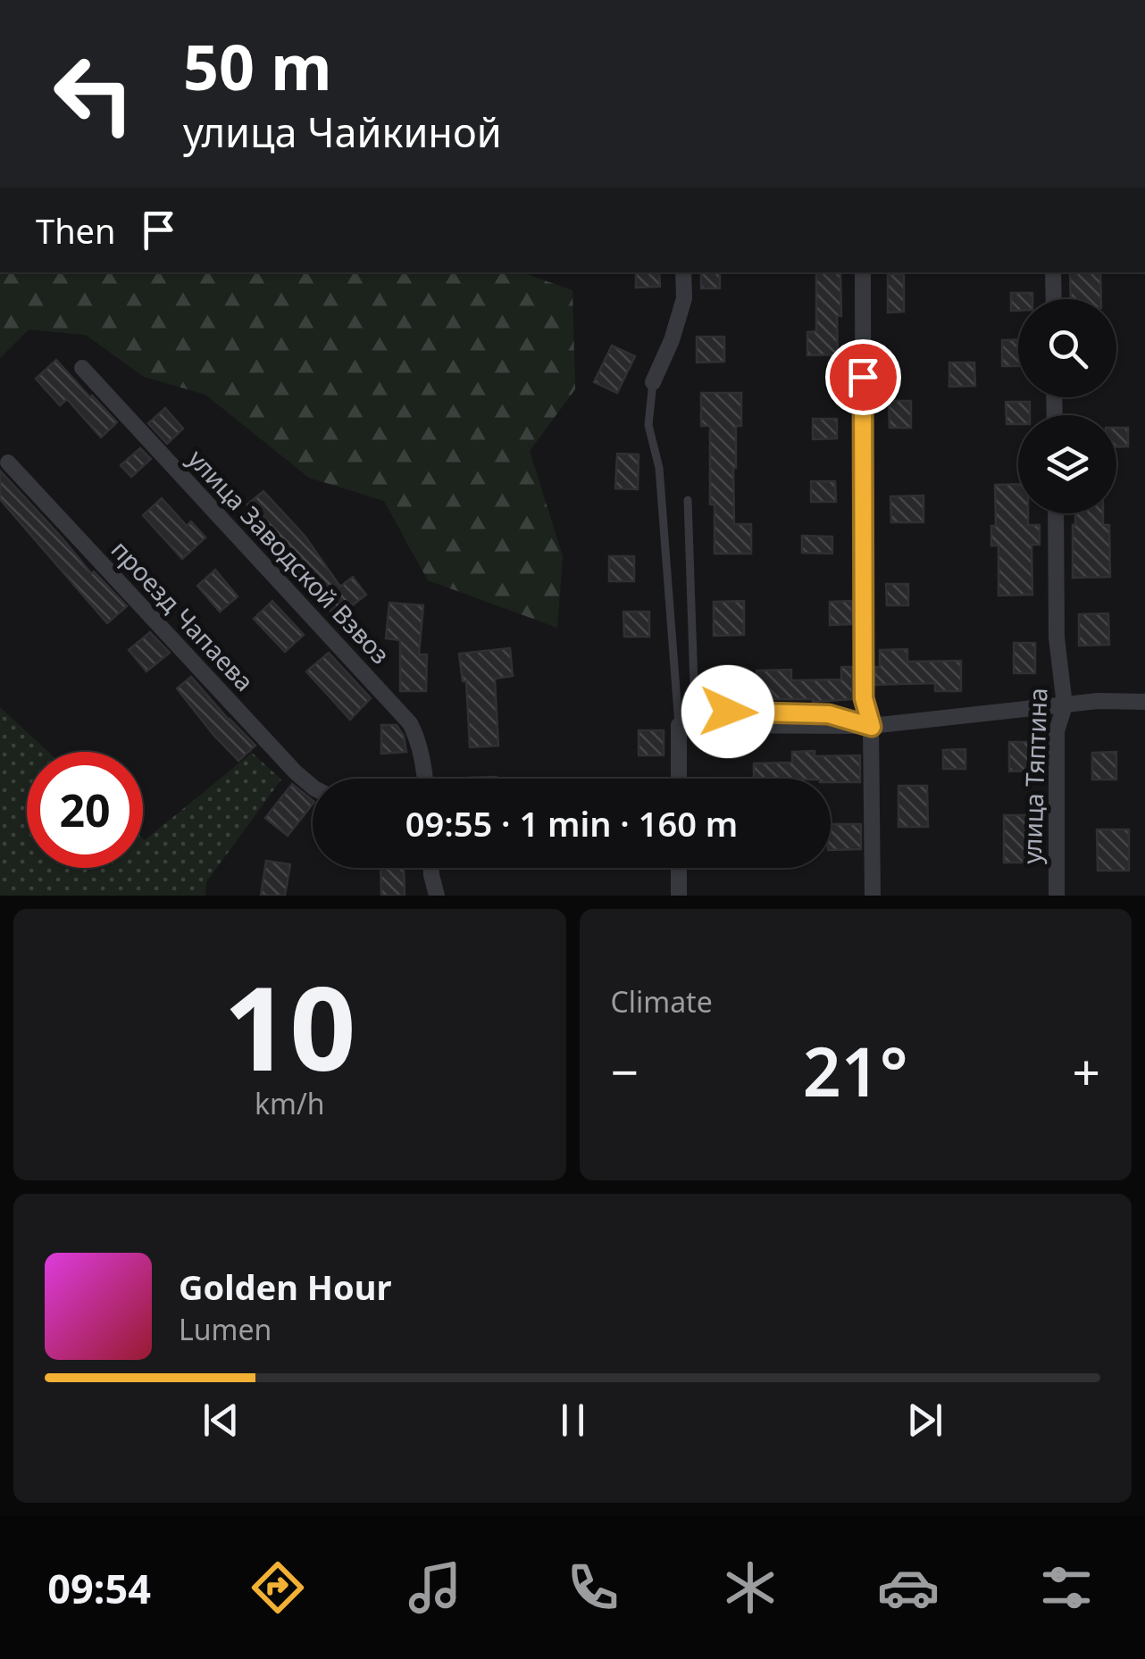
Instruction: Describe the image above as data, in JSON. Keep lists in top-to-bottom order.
{
  "streets": {
    "street": ["улица Заводской Взвоз", "проезд Чапаева", "улица Тяптина"]
  },
  "page": {
    "turn": ["50 m", "улица Чайкиной"],
    "then": "Then",
    "limit": "20",
    "trip": "09:55 · 1 min · 160 m",
    "tile": [
      ["10", "km/h"],
      "Climate"
    ],
    "heat": ["−", "21°", "+"],
    "song": ["Golden Hour", "Lumen"],
    "tabs": "09:54"
  }
}
